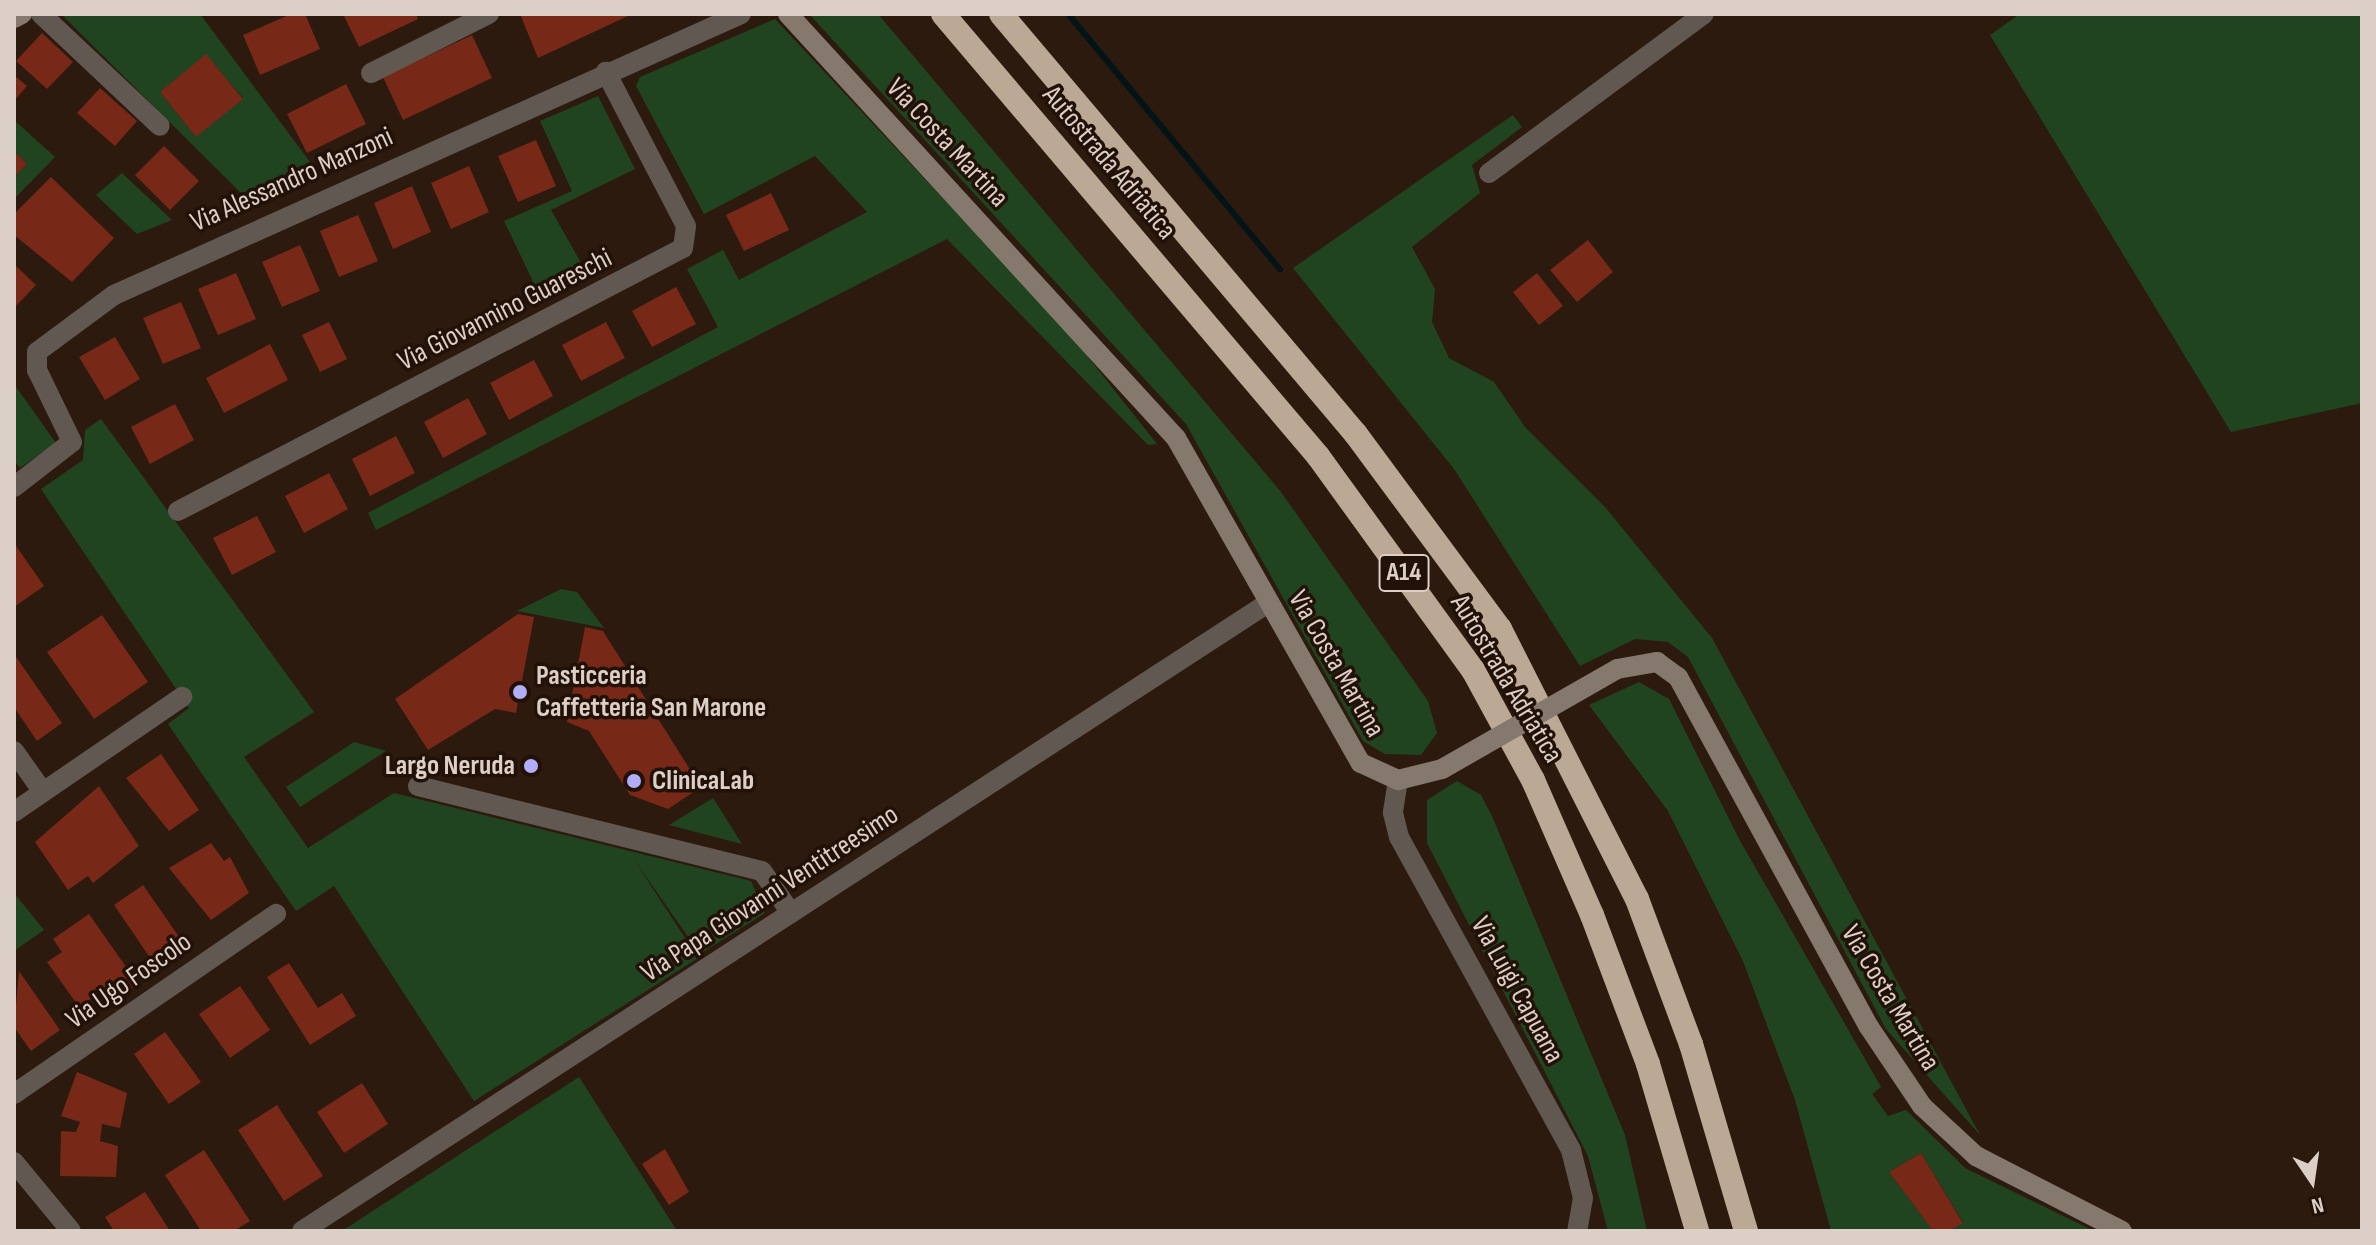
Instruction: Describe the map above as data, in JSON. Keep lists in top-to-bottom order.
{
  "streets": {
    "highway": ["Autostrada Adriatica", "A14"],
    "main road": ["Via Costa Martina"],
    "street": [
      "Via Alessandro Manzoni",
      "Via Giovannino Guareschi",
      "Via Papa Giovanni Ventitreesimo",
      "Via Ugo Foscolo",
      "Via Luigi Capuana"
    ]
  },
  "crossings": [
    ["Via Costa Martina", "Via Papa Giovanni Ventitreesimo"],
    ["Via Costa Martina", "Via Luigi Capuana"],
    ["Via Alessandro Manzoni", "Via Giovannino Guareschi"]
  ],
  "places": ["Pasticceria Caffetteria San Marone", "Largo Neruda", "ClinicaLab"],
  "north": "bottom"
}
